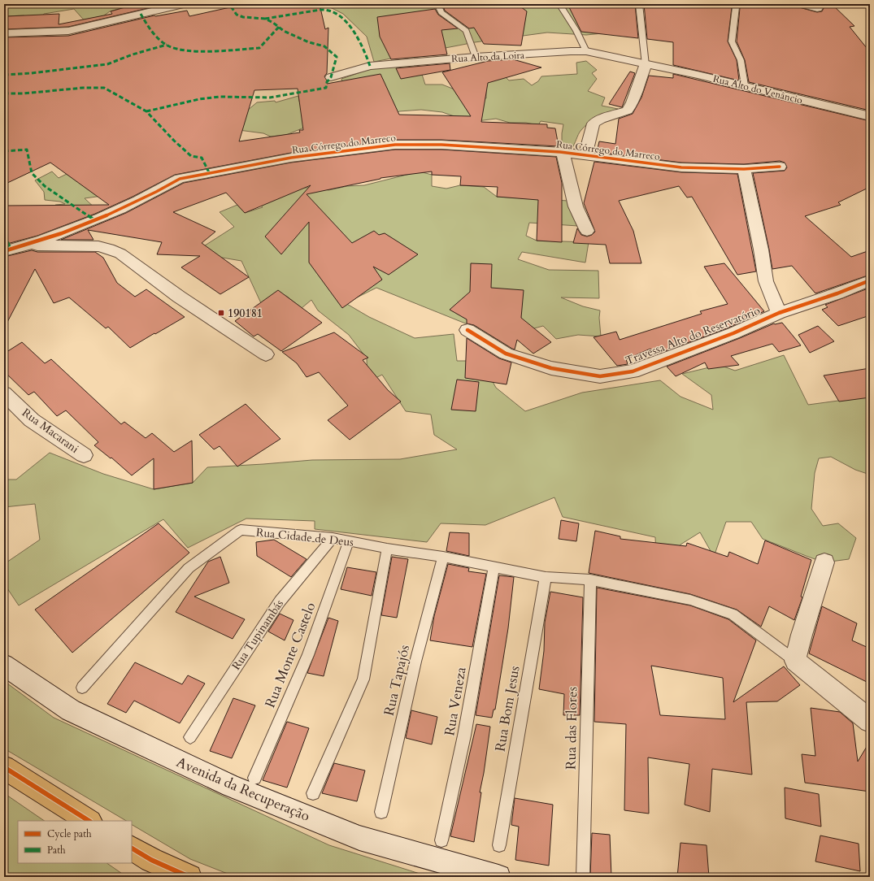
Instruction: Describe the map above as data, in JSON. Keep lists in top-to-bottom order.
{
  "streets": {
    "street": [
      "Rua Alto da Loira",
      "Rua Alto do Venâncio",
      "Rua Córrego do Marreco",
      "Travessa Alto do Reservatório",
      "Rua Macarani",
      "Avenida da Recuperação"
    ],
    "lane": [
      "Rua Cidade de Deus",
      "Rua Tupinambás",
      "Rua Monte Castelo",
      "Rua Tapajós",
      "Rua Veneza",
      "Rua Bom Jesus",
      "Rua das Flores"
    ]
  },
  "crossings": [
    ["Rua Alto da Loira", "Rua Alto do Venâncio"],
    ["Rua Cidade de Deus", "Rua Tupinambás"],
    ["Rua Cidade de Deus", "Rua Monte Castelo"],
    ["Rua Cidade de Deus", "Rua Tapajós"],
    ["Rua Cidade de Deus", "Rua Veneza"],
    ["Rua Cidade de Deus", "Rua Bom Jesus"],
    ["Rua Cidade de Deus", "Rua das Flores"]
  ],
  "places": {
    "transit": ["190181"]
  },
  "legend": ["Cycle path", "Path"]
}
